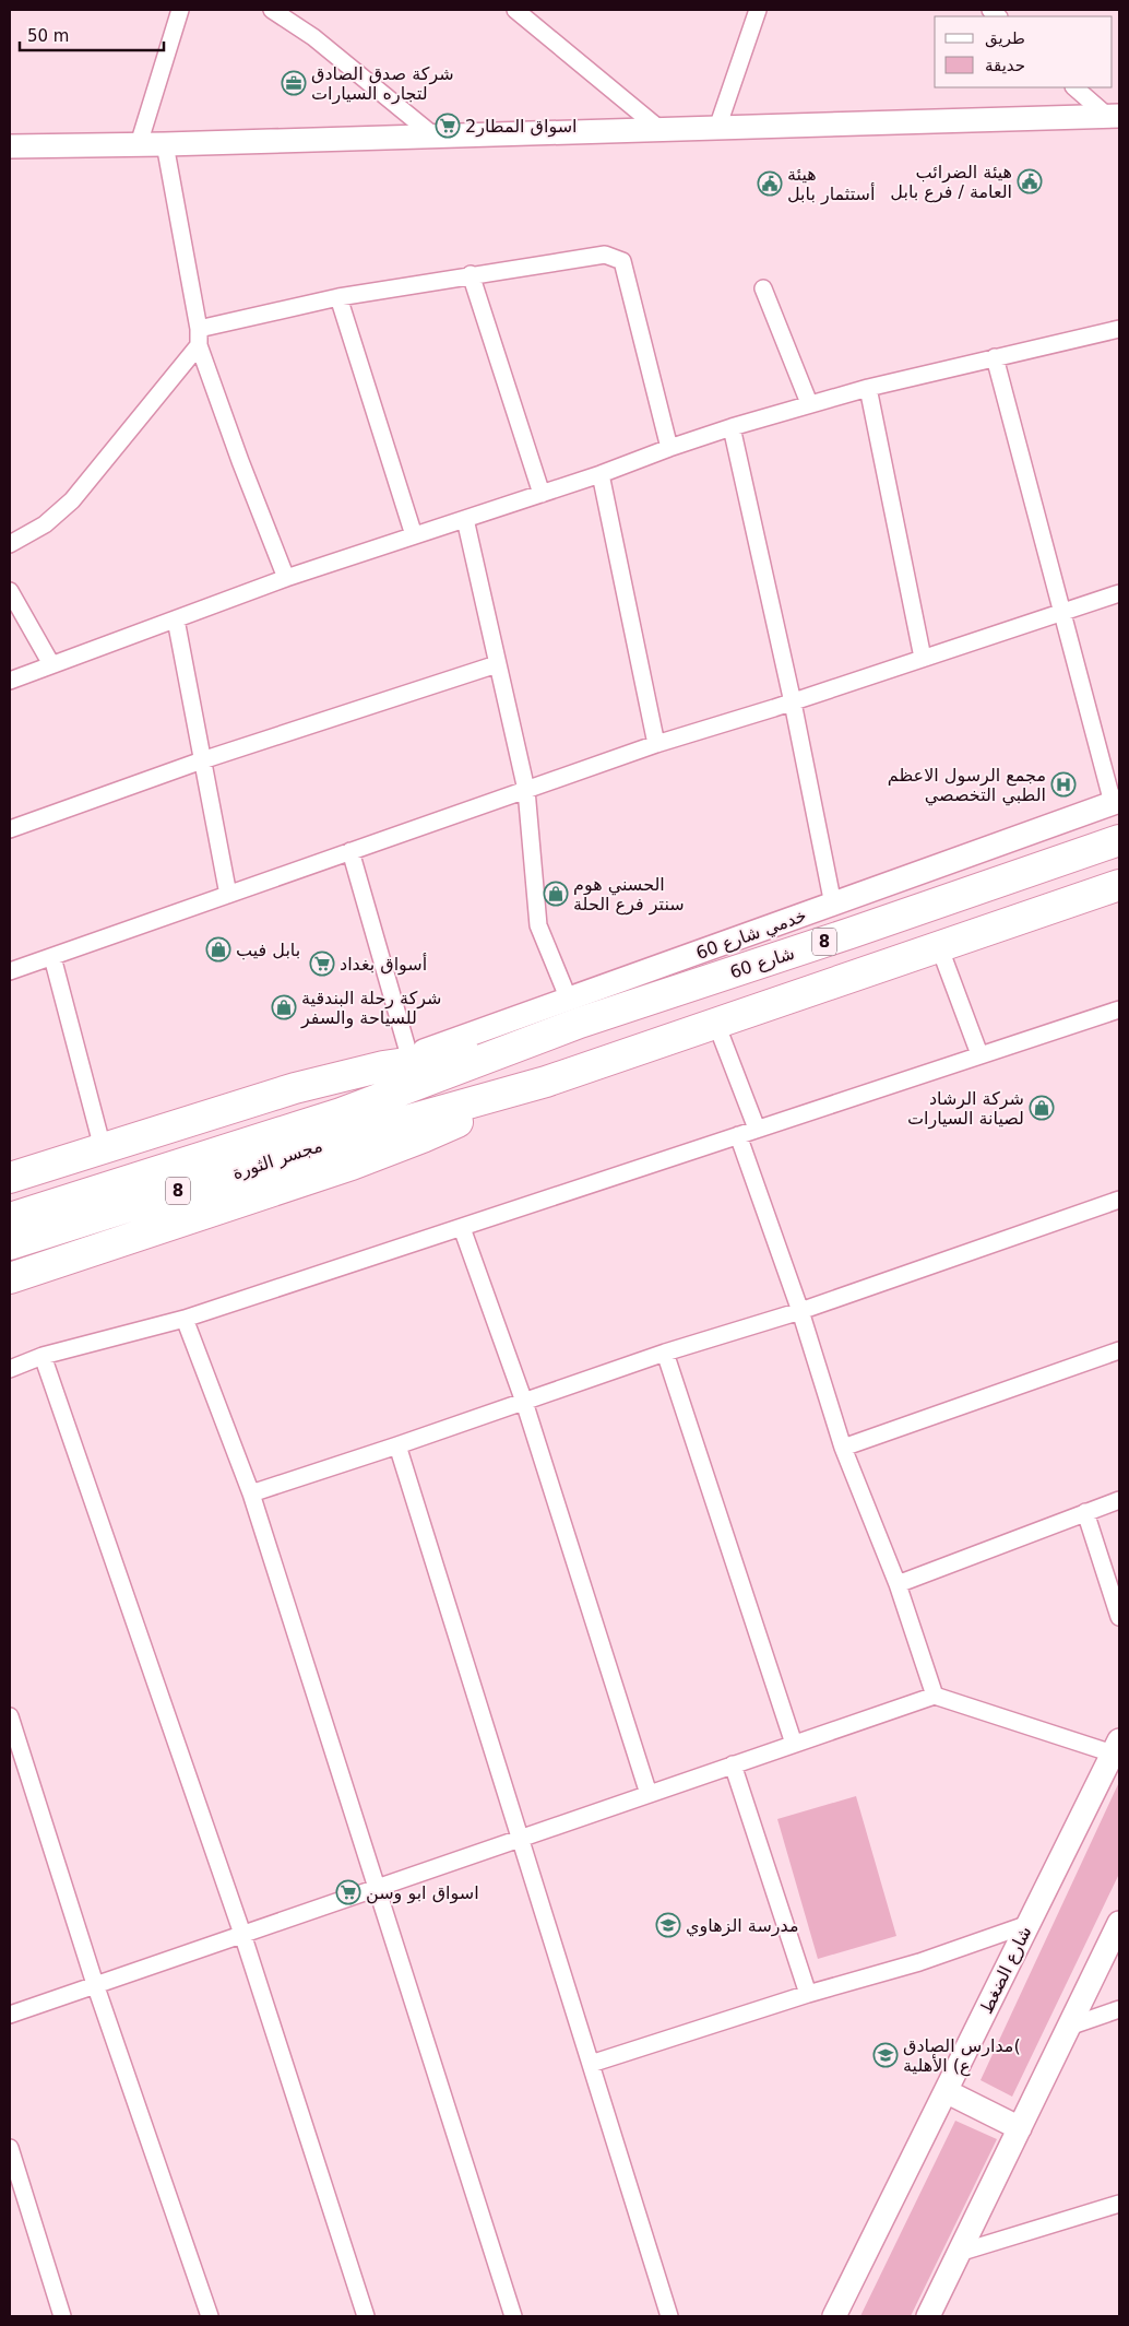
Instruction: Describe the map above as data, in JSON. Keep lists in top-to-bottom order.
{
  "streets": {
    "highway": ["8", "شارع 60", "مجسر الثورة"],
    "street": ["خدمي شارع 60", "شارع الضغط"]
  },
  "crossings": [
    ["8", "مجسر الثورة"],
    ["شارع 60", "مجسر الثورة"]
  ],
  "places": {
    "office": ["شركة صدق الصادق لتجاره السيارات"],
    "supermarket": ["اسواق المطار2", "أسواق بغداد", "اسواق ابو وسن"],
    "public building": ["هيئة الضرائب العامة / فرع بابل", "هيئة أستثمار بابل"],
    "hospital": ["مجمع الرسول الاعظم الطبي التخصصي"],
    "shop": [
      "الحسني هوم سنتر فرع الحلة",
      "بابل فيب",
      "شركة رحلة البندقية للسياحة والسفر",
      "شركة الرشاد لصيانة السيارات"
    ],
    "school or university": ["مدرسة الزهاوي", "مدارس الصادق( ع) الأهلية"]
  },
  "legend": ["طريق", "حديقة"],
  "scale_bar": "50 m"
}
